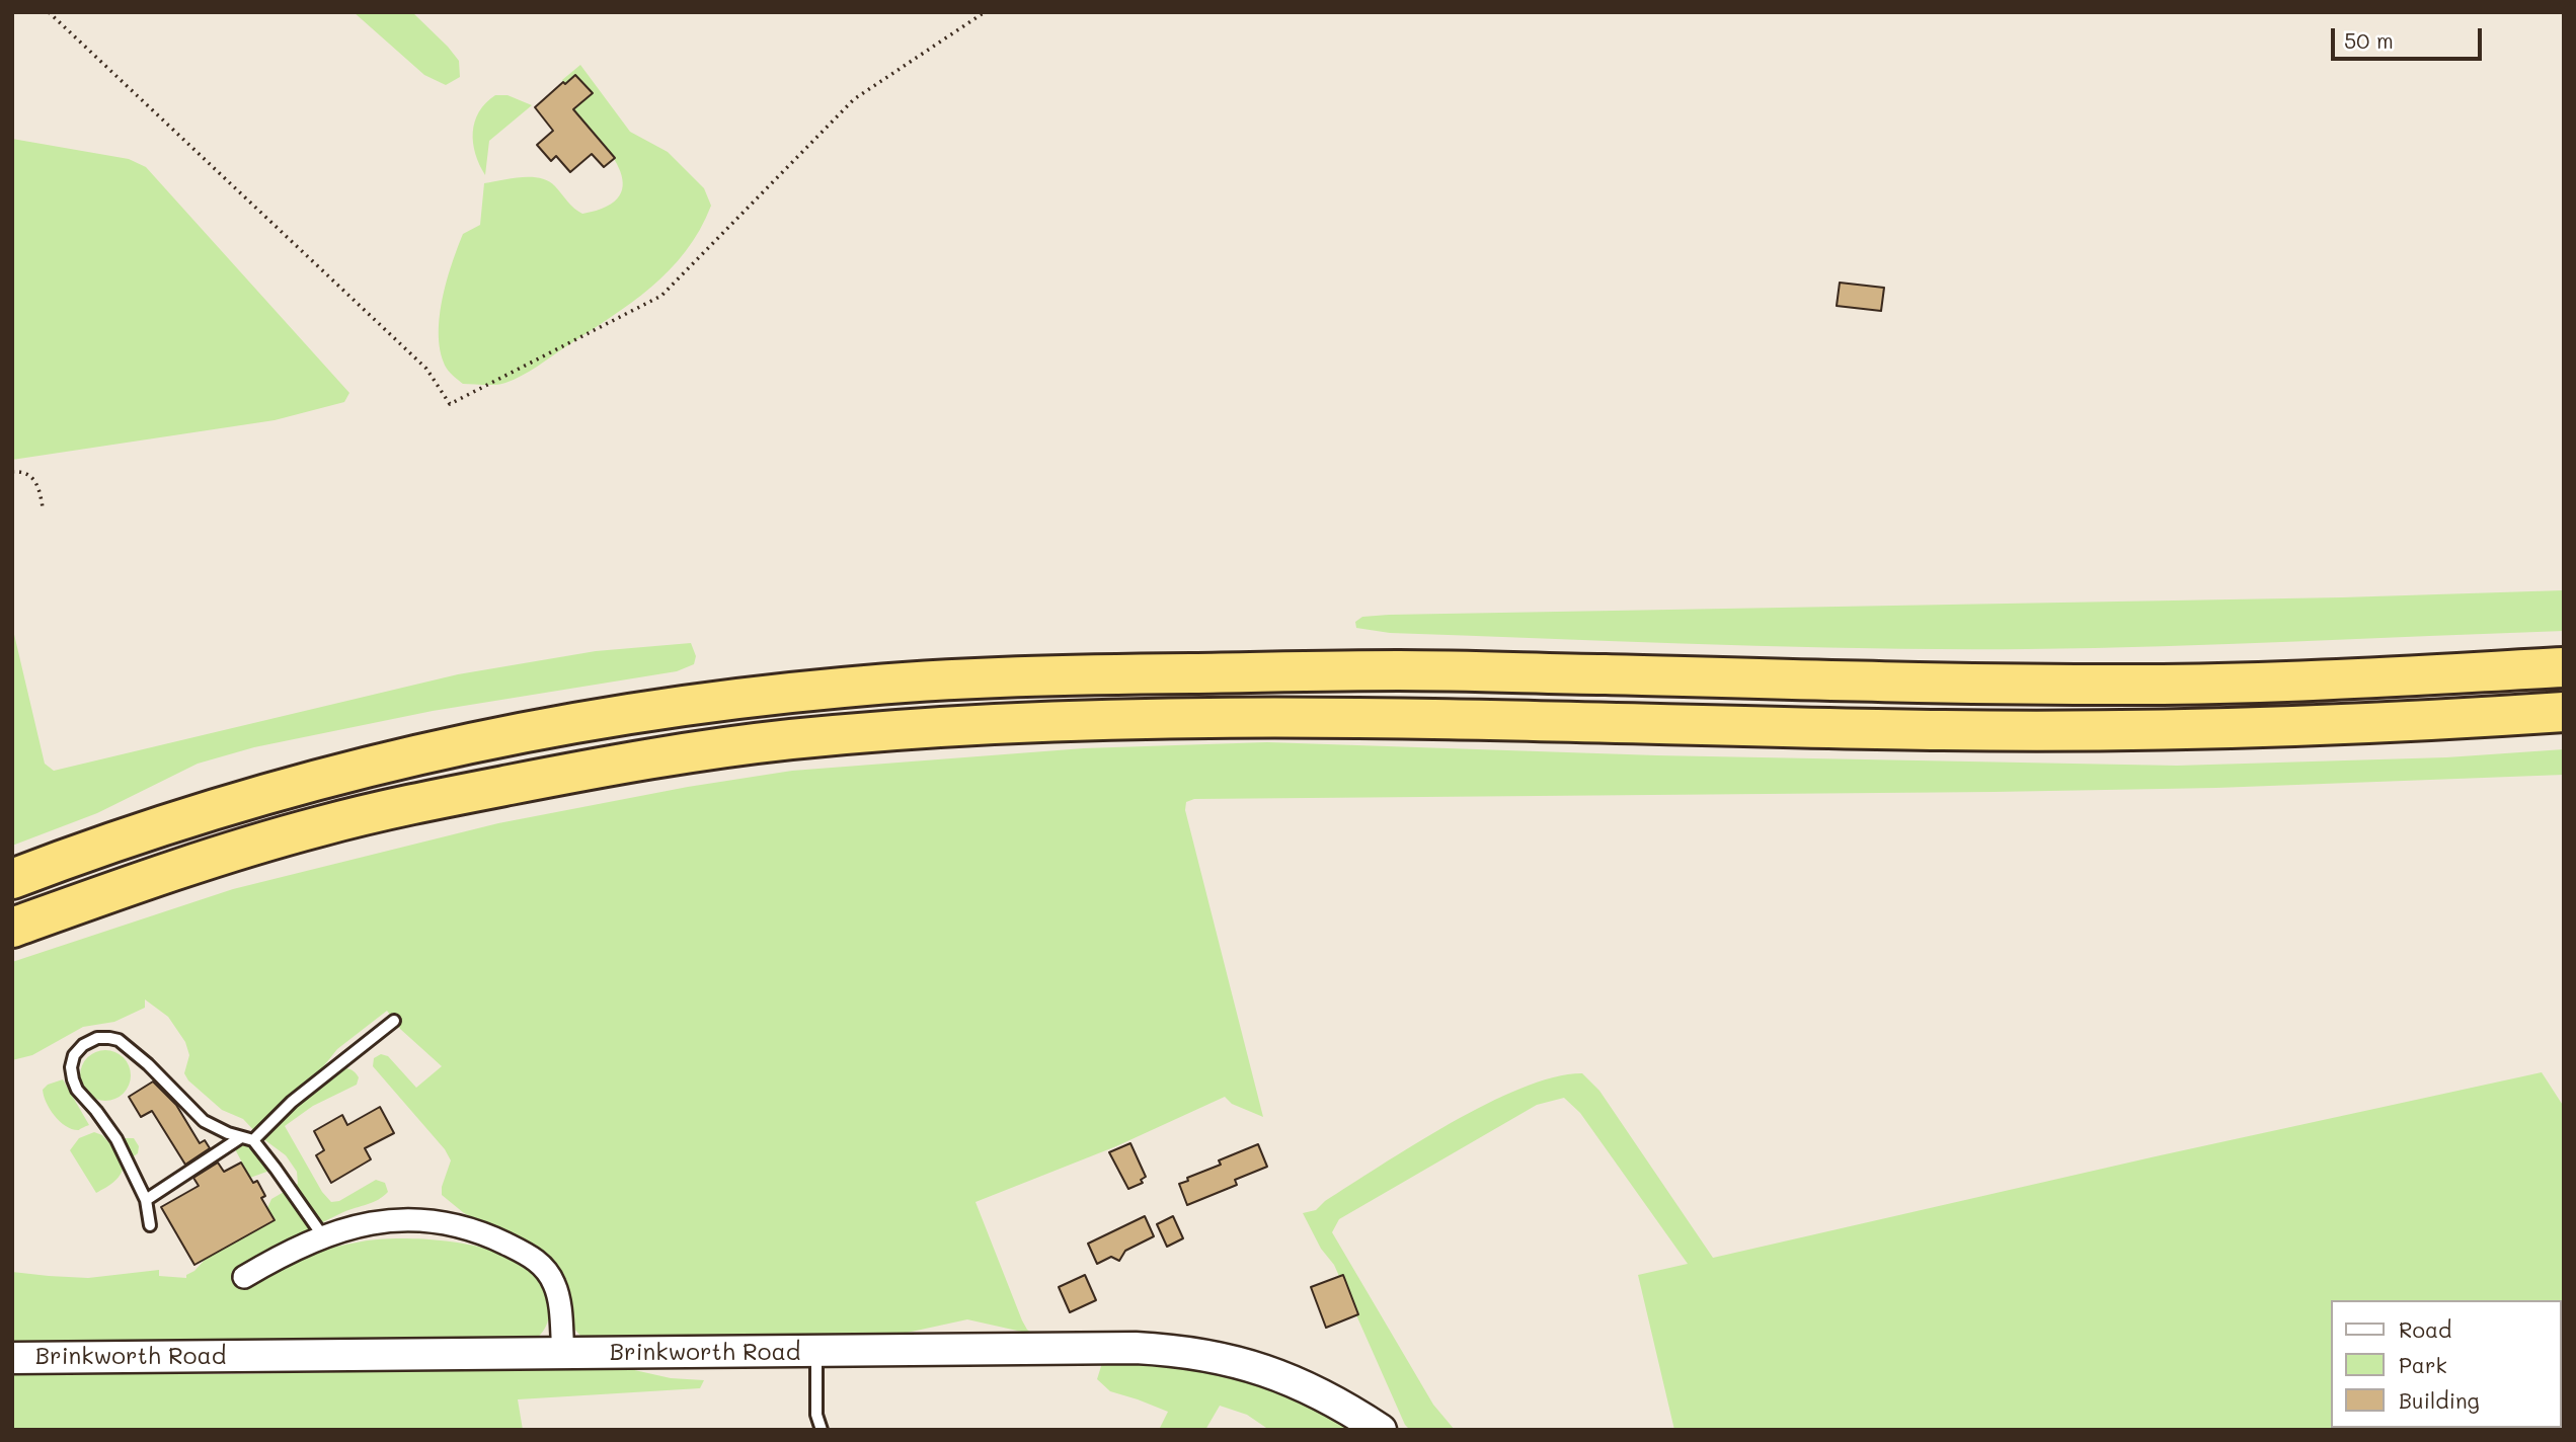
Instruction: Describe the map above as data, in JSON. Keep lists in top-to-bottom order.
{
  "streets": {
    "main road": ["Brinkworth Road"]
  },
  "legend": ["Road", "Park", "Building"],
  "scale_bar": "50 m"
}
